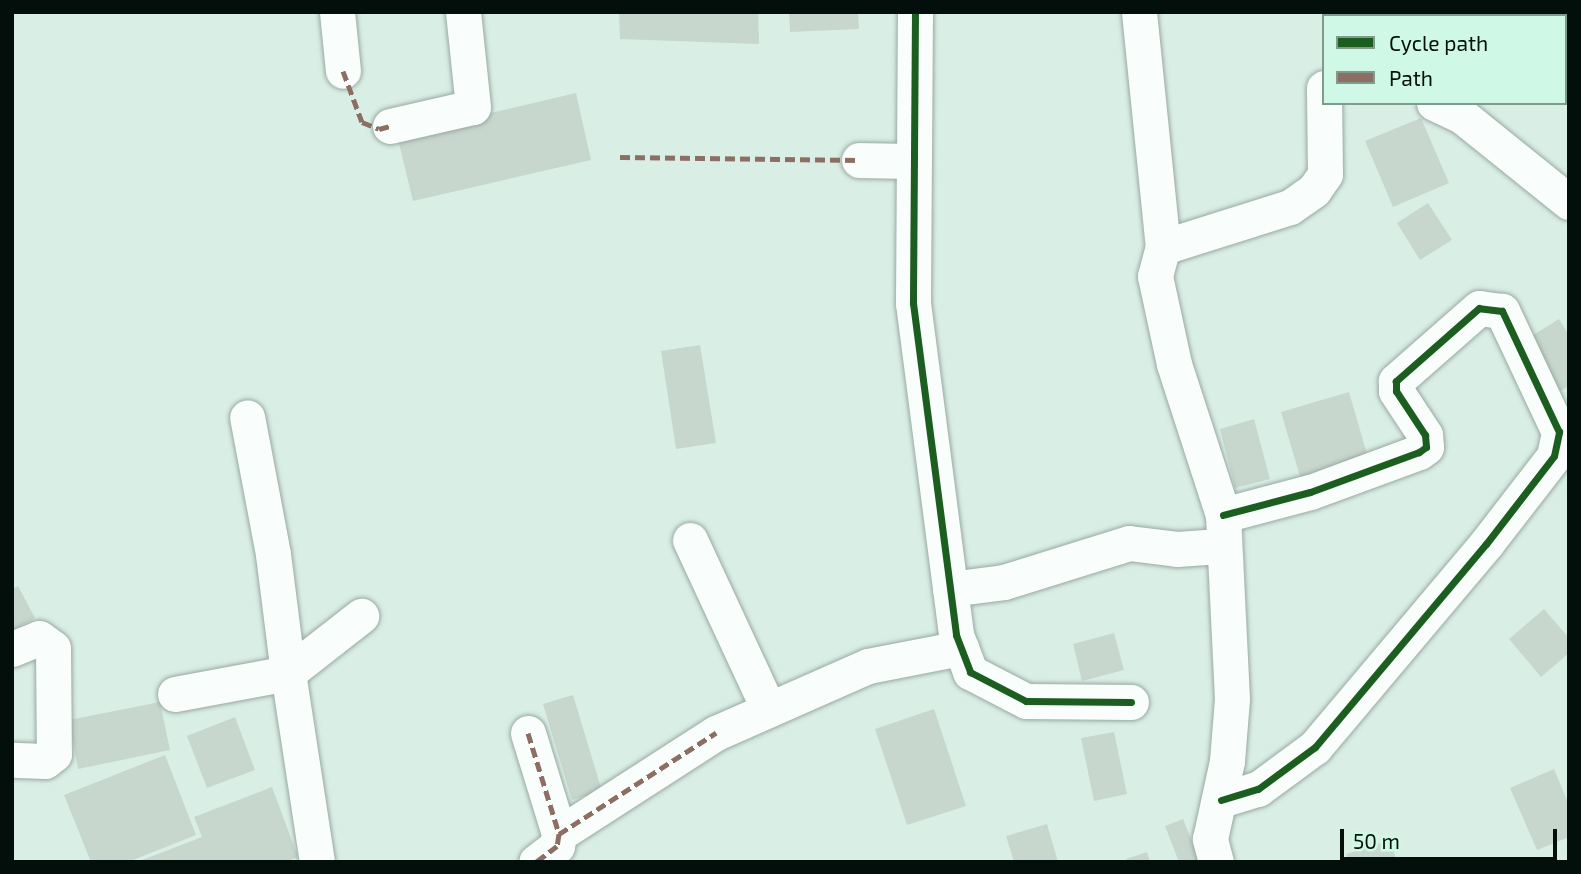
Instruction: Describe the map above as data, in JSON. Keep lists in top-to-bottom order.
{
  "legend": ["Cycle path", "Path"],
  "scale_bar": "50 m"
}
